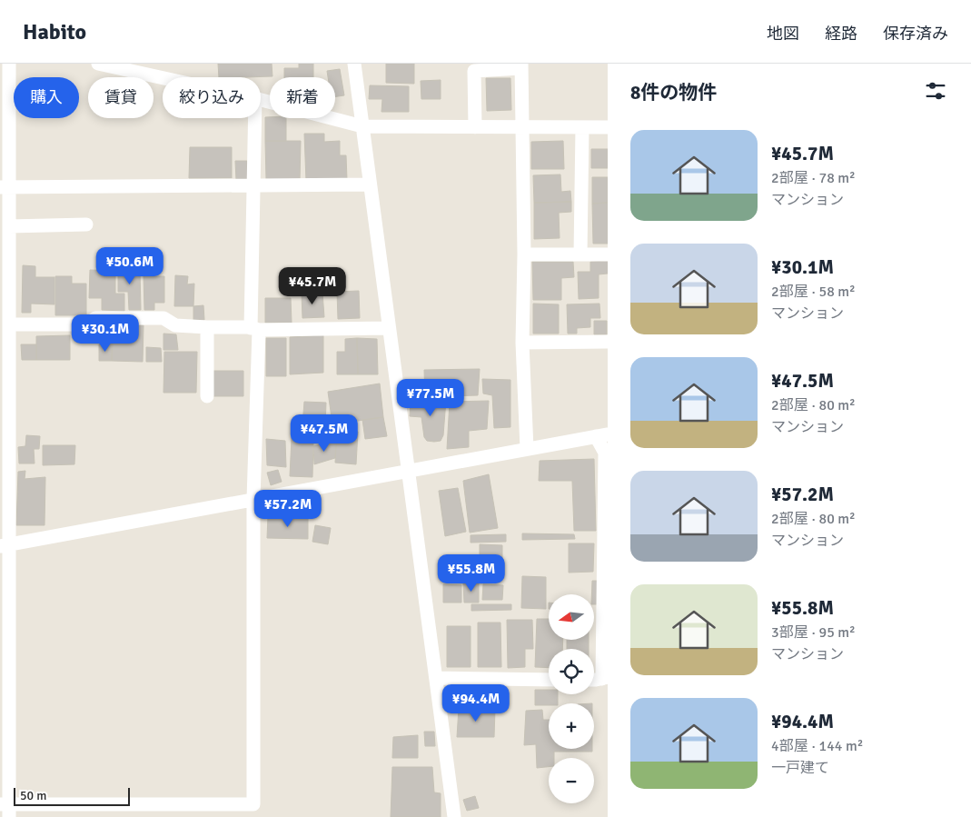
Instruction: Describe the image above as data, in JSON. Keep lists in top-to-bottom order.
{
  "scale_bar": "50 m",
  "north": "left",
  "page": {
    "header": "Habito",
    "nav": ["地図", "経路", "保存済み"],
    "heading": "8件の物件",
    "chip": [
      "購入",
      "賃貸",
      "絞り込み",
      "新着"
    ],
    "list": [
      {
        "name": "¥45.7M",
        "note": "2部屋 · 78 m² · マンション"
      },
      {
        "name": "¥30.1M",
        "note": "2部屋 · 58 m² · マンション"
      },
      {
        "name": "¥47.5M",
        "note": "2部屋 · 80 m² · マンション"
      },
      {
        "name": "¥57.2M",
        "note": "2部屋 · 80 m² · マンション"
      },
      {
        "name": "¥55.8M",
        "note": "3部屋 · 95 m² · マンション"
      },
      {
        "name": "¥94.4M",
        "note": "4部屋 · 144 m² · 一戸建て"
      }
    ],
    "price": [
      "¥50.6M",
      "¥45.7M",
      "¥30.1M",
      "¥77.5M",
      "¥47.5M",
      "¥57.2M",
      "¥55.8M",
      "¥94.4M"
    ],
    "map_buttons": ["+", "−"],
    "scale": "50 m"
  }
}
